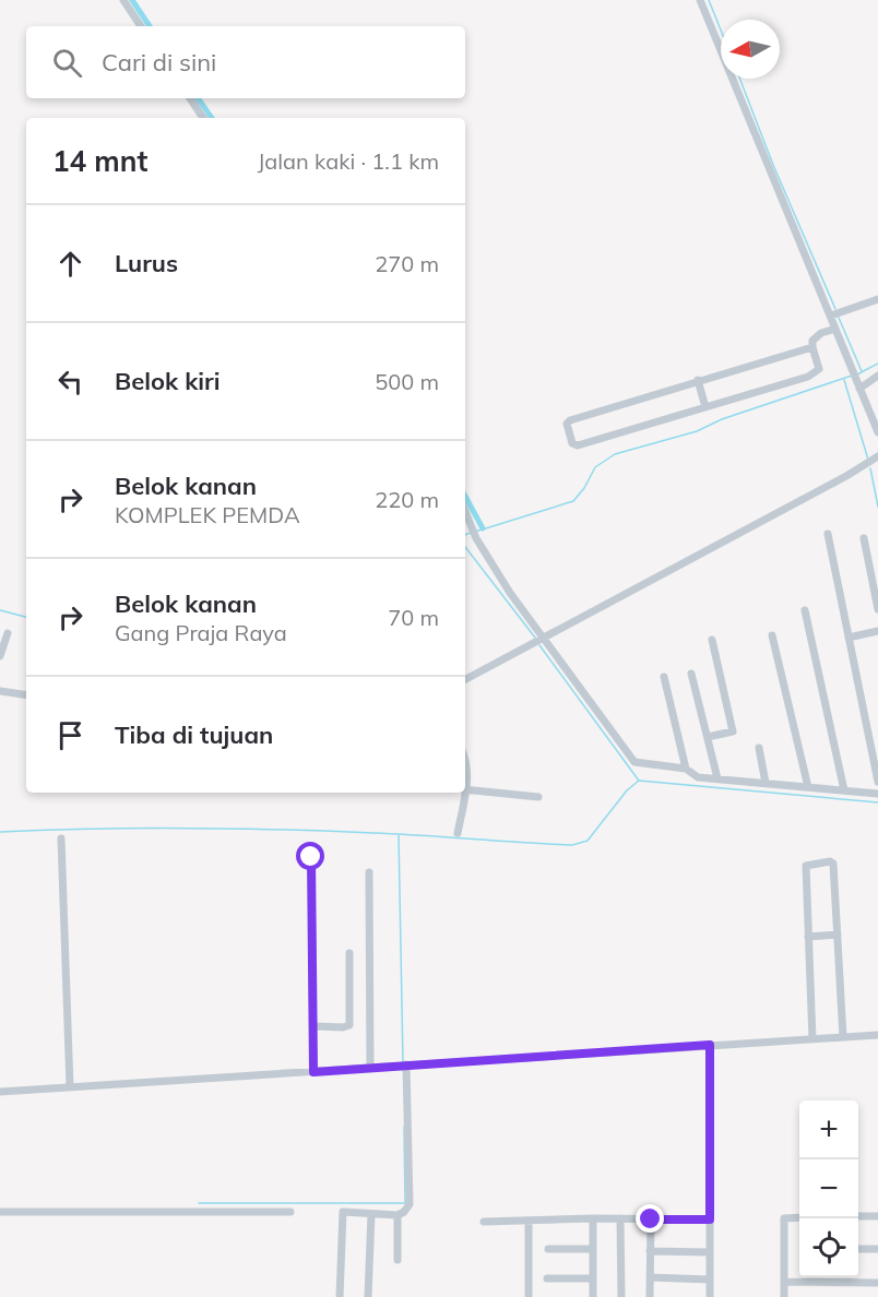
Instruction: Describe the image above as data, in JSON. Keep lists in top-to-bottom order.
{
  "north": "left",
  "page": {
    "search": "Cari di sini",
    "heading": ["14 mnt", "Jalan kaki · 1.1 km"],
    "list": [
      ["Lurus", "270 m"],
      ["Belok kiri", "500 m"],
      ["Belok kanan", "KOMPLEK PEMDA", "220 m"],
      ["Belok kanan", "Gang Praja Raya", "70 m"],
      "Tiba di tujuan"
    ],
    "map_buttons": ["+", "−"]
  }
}
